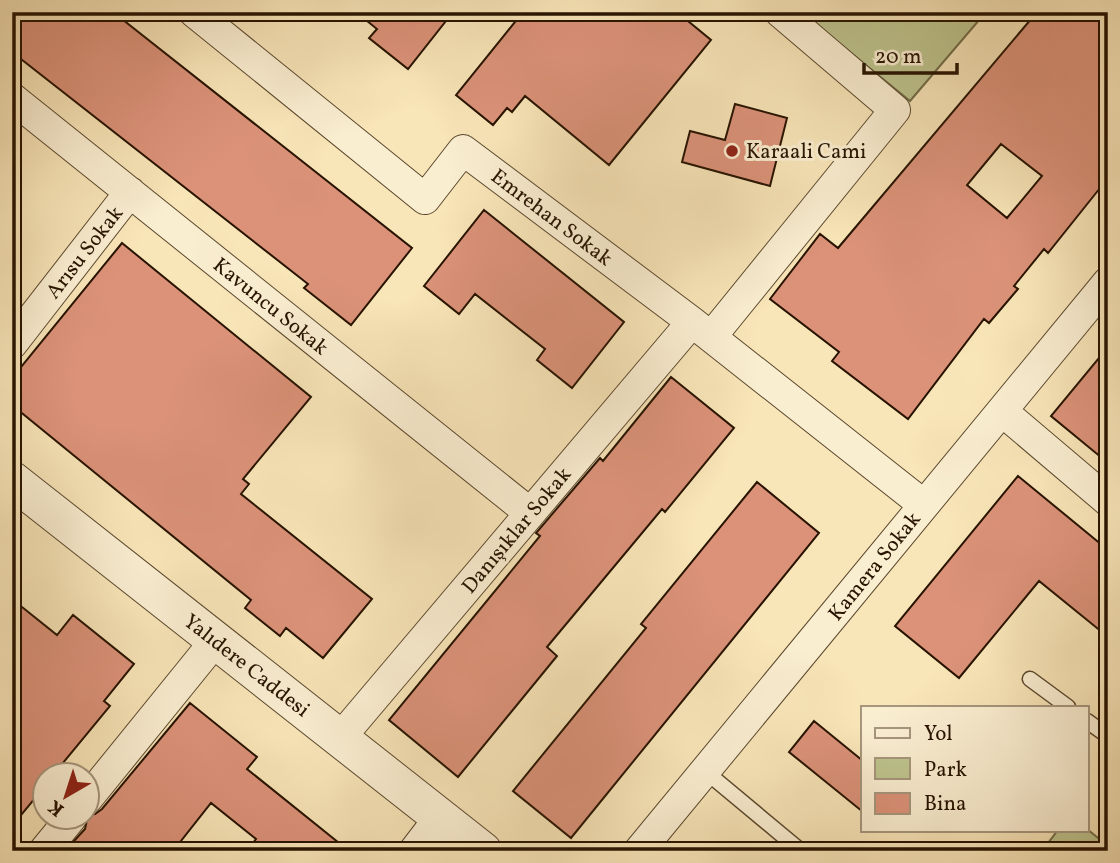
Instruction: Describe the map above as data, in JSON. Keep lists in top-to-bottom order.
{
  "streets": {
    "street": [
      "Emrehan Sokak",
      "Arısu Sokak",
      "Kavuncu Sokak",
      "Danışıklar Sokak",
      "Kamera Sokak",
      "Yalıdere Caddesi"
    ]
  },
  "crossings": [
    ["Emrehan Sokak", "Danışıklar Sokak"],
    ["Emrehan Sokak", "Kamera Sokak"],
    ["Arısu Sokak", "Kavuncu Sokak"],
    ["Kavuncu Sokak", "Danışıklar Sokak"],
    ["Danışıklar Sokak", "Yalıdere Caddesi"]
  ],
  "places": ["Karaali Cami"],
  "legend": ["Yol", "Park", "Bina"],
  "scale_bar": "20 m",
  "north": "bottom left"
}
